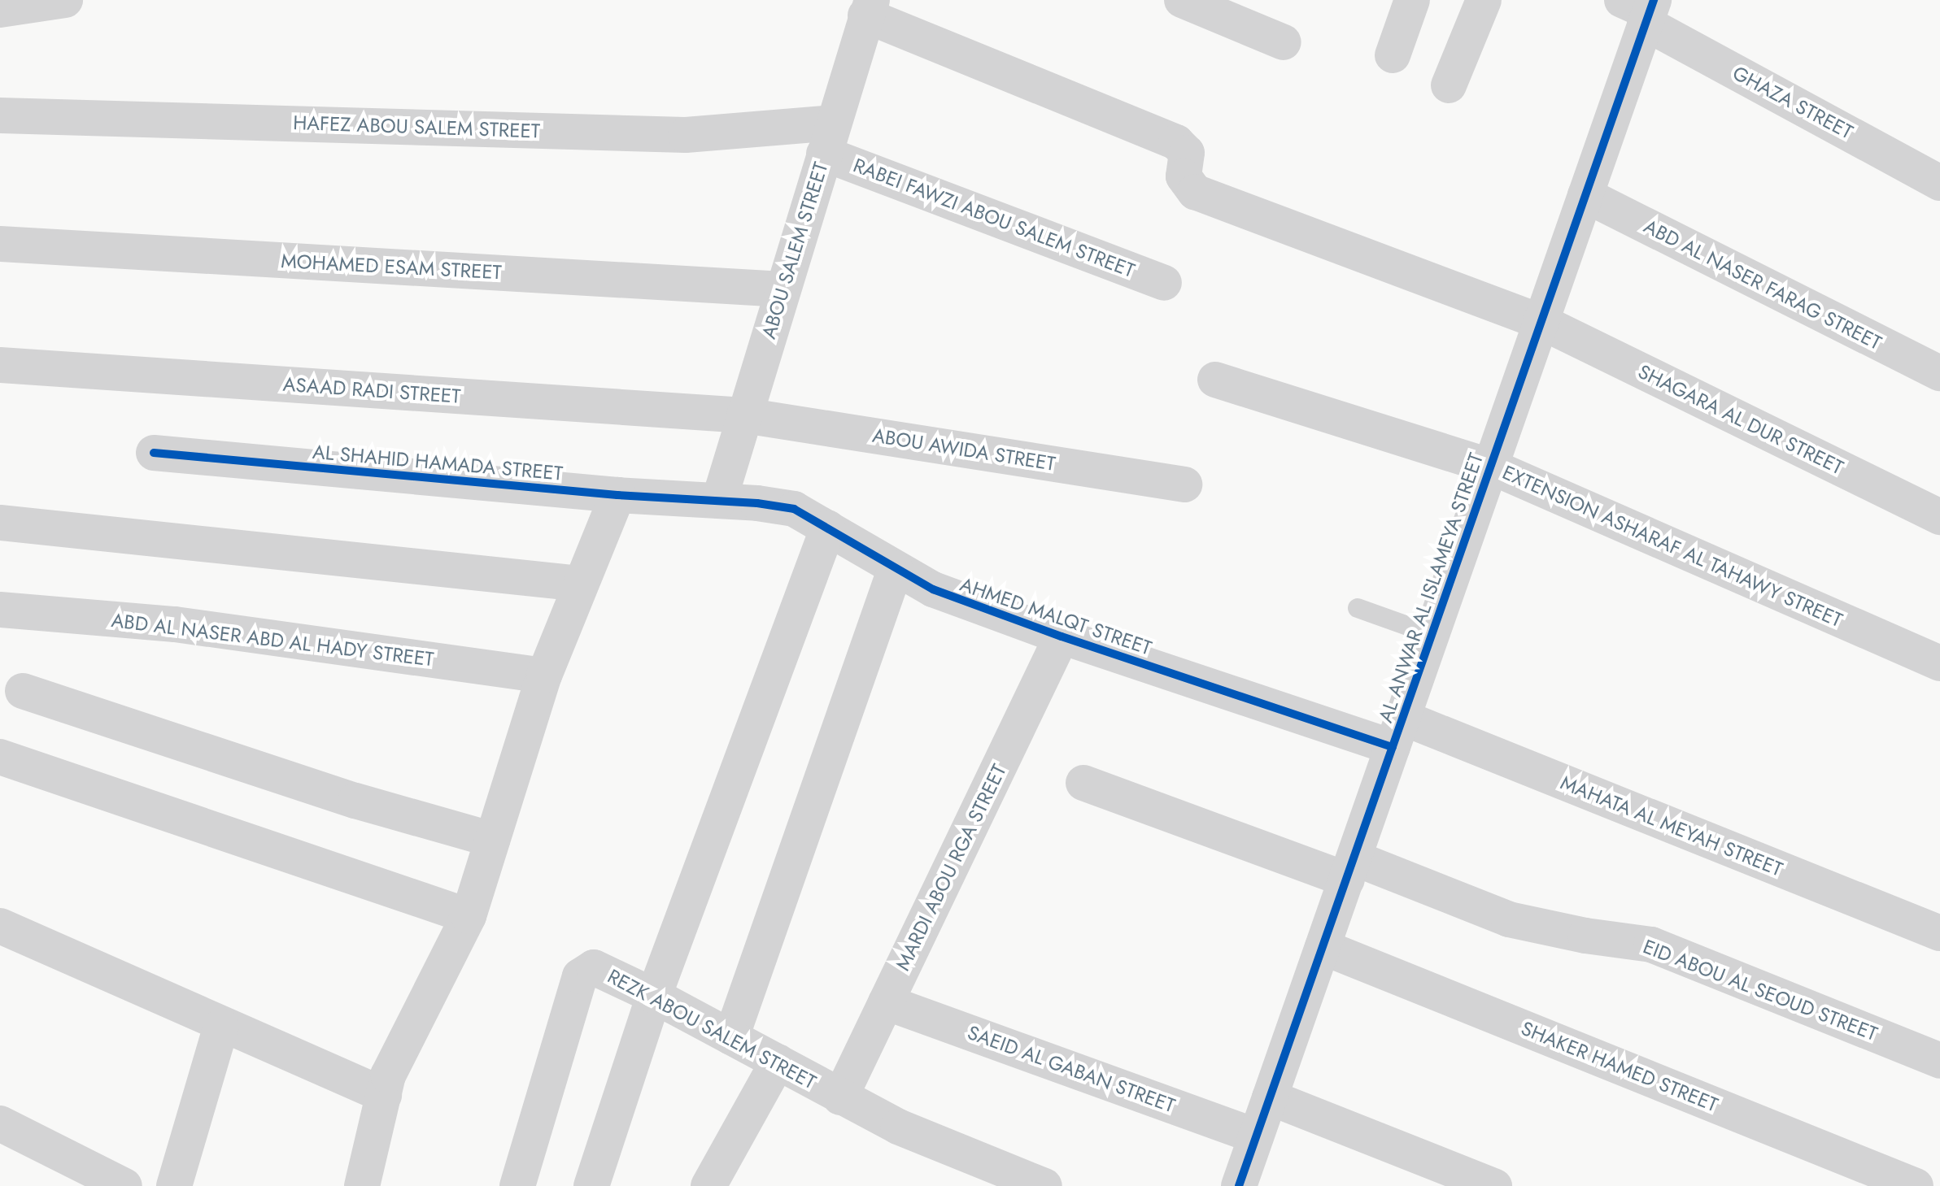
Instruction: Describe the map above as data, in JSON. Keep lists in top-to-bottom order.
{
  "streets": {
    "street": [
      "GHAZA STREET",
      "HAFEZ ABOU SALEM STREET",
      "RABEI FAWZI ABOU SALEM STREET",
      "ABOU SALEM STREET",
      "MOHAMED ESAM STREET",
      "ABD AL NASER FARAG STREET",
      "ASAAD RADI STREET",
      "SHAGARA AL DUR STREET",
      "ABOU AWIDA STREET",
      "AL SHAHID HAMADA STREET",
      "EXTENSION ASHARAF AL TAHAWY STREET",
      "AL ANWAR AL ISLAMEYA STREET",
      "AHMED MALQT STREET",
      "ABD AL NASER ABD AL HADY STREET",
      "MAHATA AL MEYAH STREET",
      "MARDI ABOU RGA STREET",
      "EID ABOU AL SEOUD STREET",
      "REZK ABOU SALEM STREET",
      "SHAKER HAMED STREET",
      "SAEID AL GABAN STREET"
    ]
  },
  "crossings": [
    ["GHAZA STREET", "AL ANWAR AL ISLAMEYA STREET"],
    ["HAFEZ ABOU SALEM STREET", "RABEI FAWZI ABOU SALEM STREET"],
    ["HAFEZ ABOU SALEM STREET", "ABOU SALEM STREET"],
    ["RABEI FAWZI ABOU SALEM STREET", "ABOU SALEM STREET"],
    ["ABOU SALEM STREET", "MOHAMED ESAM STREET"],
    ["ABOU SALEM STREET", "ASAAD RADI STREET"],
    ["ABOU SALEM STREET", "SHAGARA AL DUR STREET"],
    ["ABOU SALEM STREET", "ABOU AWIDA STREET"],
    ["ABOU SALEM STREET", "AL SHAHID HAMADA STREET"],
    ["ABOU SALEM STREET", "AHMED MALQT STREET"],
    ["ABD AL NASER FARAG STREET", "AL ANWAR AL ISLAMEYA STREET"],
    ["ASAAD RADI STREET", "ABOU AWIDA STREET"],
    ["SHAGARA AL DUR STREET", "AL ANWAR AL ISLAMEYA STREET"],
    ["AL SHAHID HAMADA STREET", "AHMED MALQT STREET"],
    ["EXTENSION ASHARAF AL TAHAWY STREET", "AL ANWAR AL ISLAMEYA STREET"],
    ["AL ANWAR AL ISLAMEYA STREET", "AHMED MALQT STREET"],
    ["AL ANWAR AL ISLAMEYA STREET", "MAHATA AL MEYAH STREET"],
    ["AL ANWAR AL ISLAMEYA STREET", "EID ABOU AL SEOUD STREET"],
    ["AL ANWAR AL ISLAMEYA STREET", "SHAKER HAMED STREET"],
    ["AL ANWAR AL ISLAMEYA STREET", "SAEID AL GABAN STREET"],
    ["AHMED MALQT STREET", "MAHATA AL MEYAH STREET"],
    ["AHMED MALQT STREET", "MARDI ABOU RGA STREET"],
    ["MARDI ABOU RGA STREET", "REZK ABOU SALEM STREET"],
    ["MARDI ABOU RGA STREET", "SAEID AL GABAN STREET"]
  ]
}
